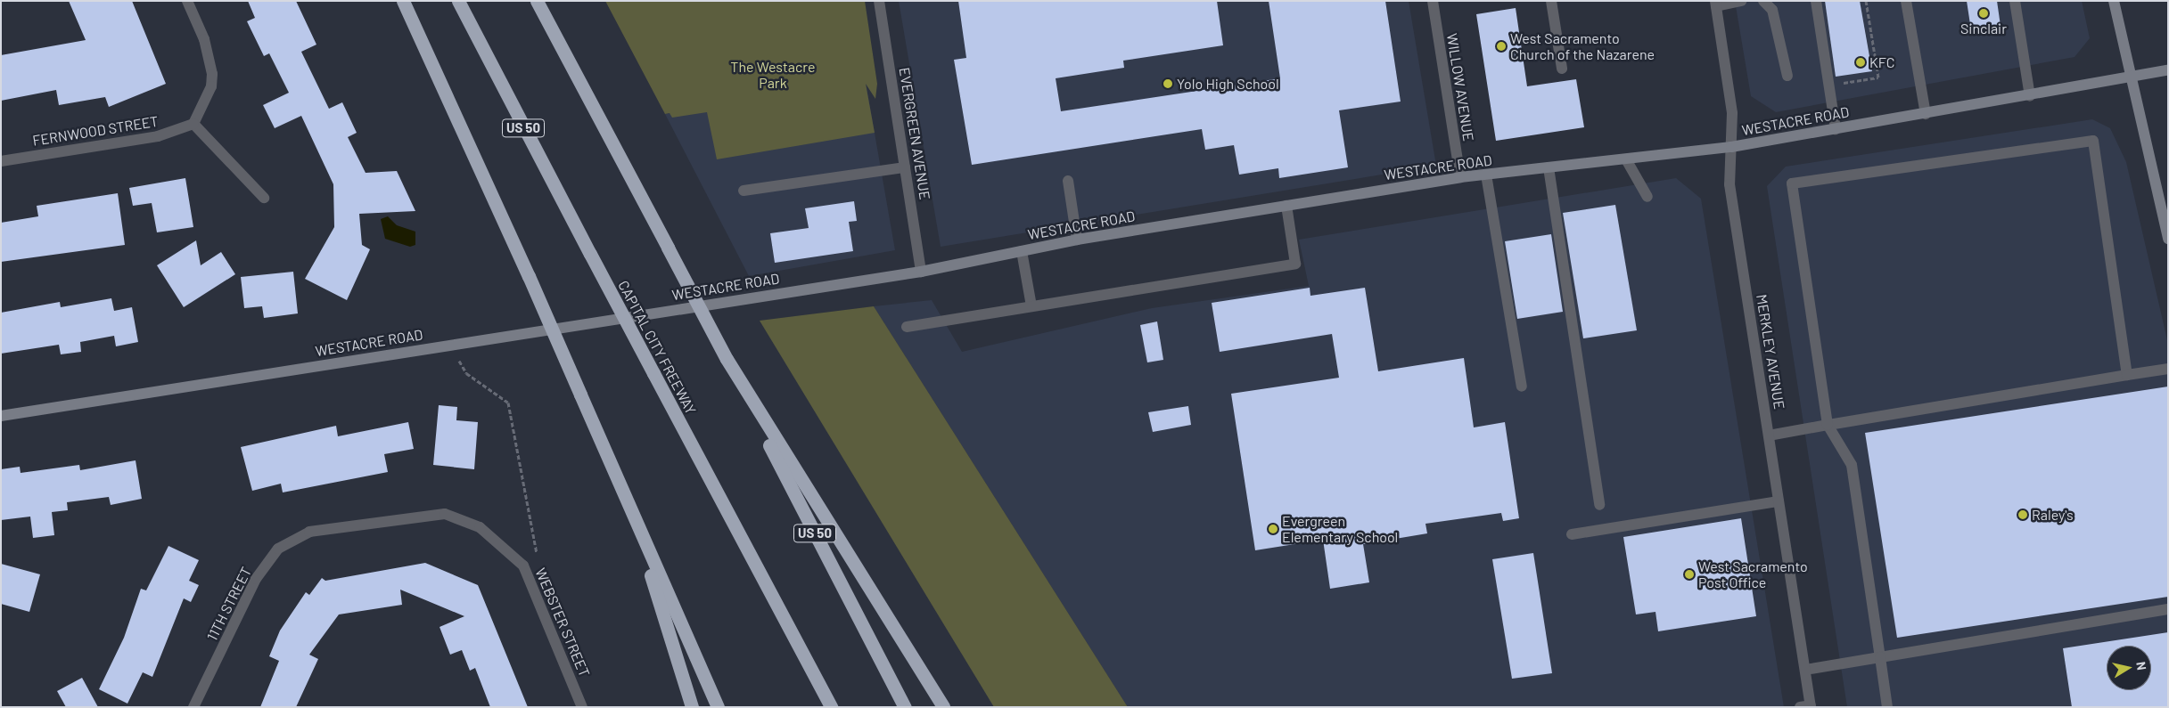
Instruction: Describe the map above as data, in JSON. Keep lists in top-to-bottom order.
{
  "streets": {
    "highway": ["US 50", "CAPITAL CITY FREEWAY"],
    "street": [
      "WILLOW AVENUE",
      "WESTACRE ROAD",
      "FERNWOOD STREET",
      "EVERGREEN AVENUE",
      "MERKLEY AVENUE",
      "11TH STREET",
      "WEBSTER STREET"
    ]
  },
  "crossings": [
    ["WILLOW AVENUE", "WESTACRE ROAD"],
    ["WESTACRE ROAD", "EVERGREEN AVENUE"],
    ["WESTACRE ROAD", "MERKLEY AVENUE"],
    ["11TH STREET", "WEBSTER STREET"]
  ],
  "parks": ["The Westacre Park"],
  "places": [
    "Sinclair",
    "West Sacramento Church of the Nazarene",
    "KFC",
    "Yolo High School",
    "Raley's",
    "Evergreen Elementary School",
    "West Sacramento Post Office"
  ],
  "north": "right"
}
